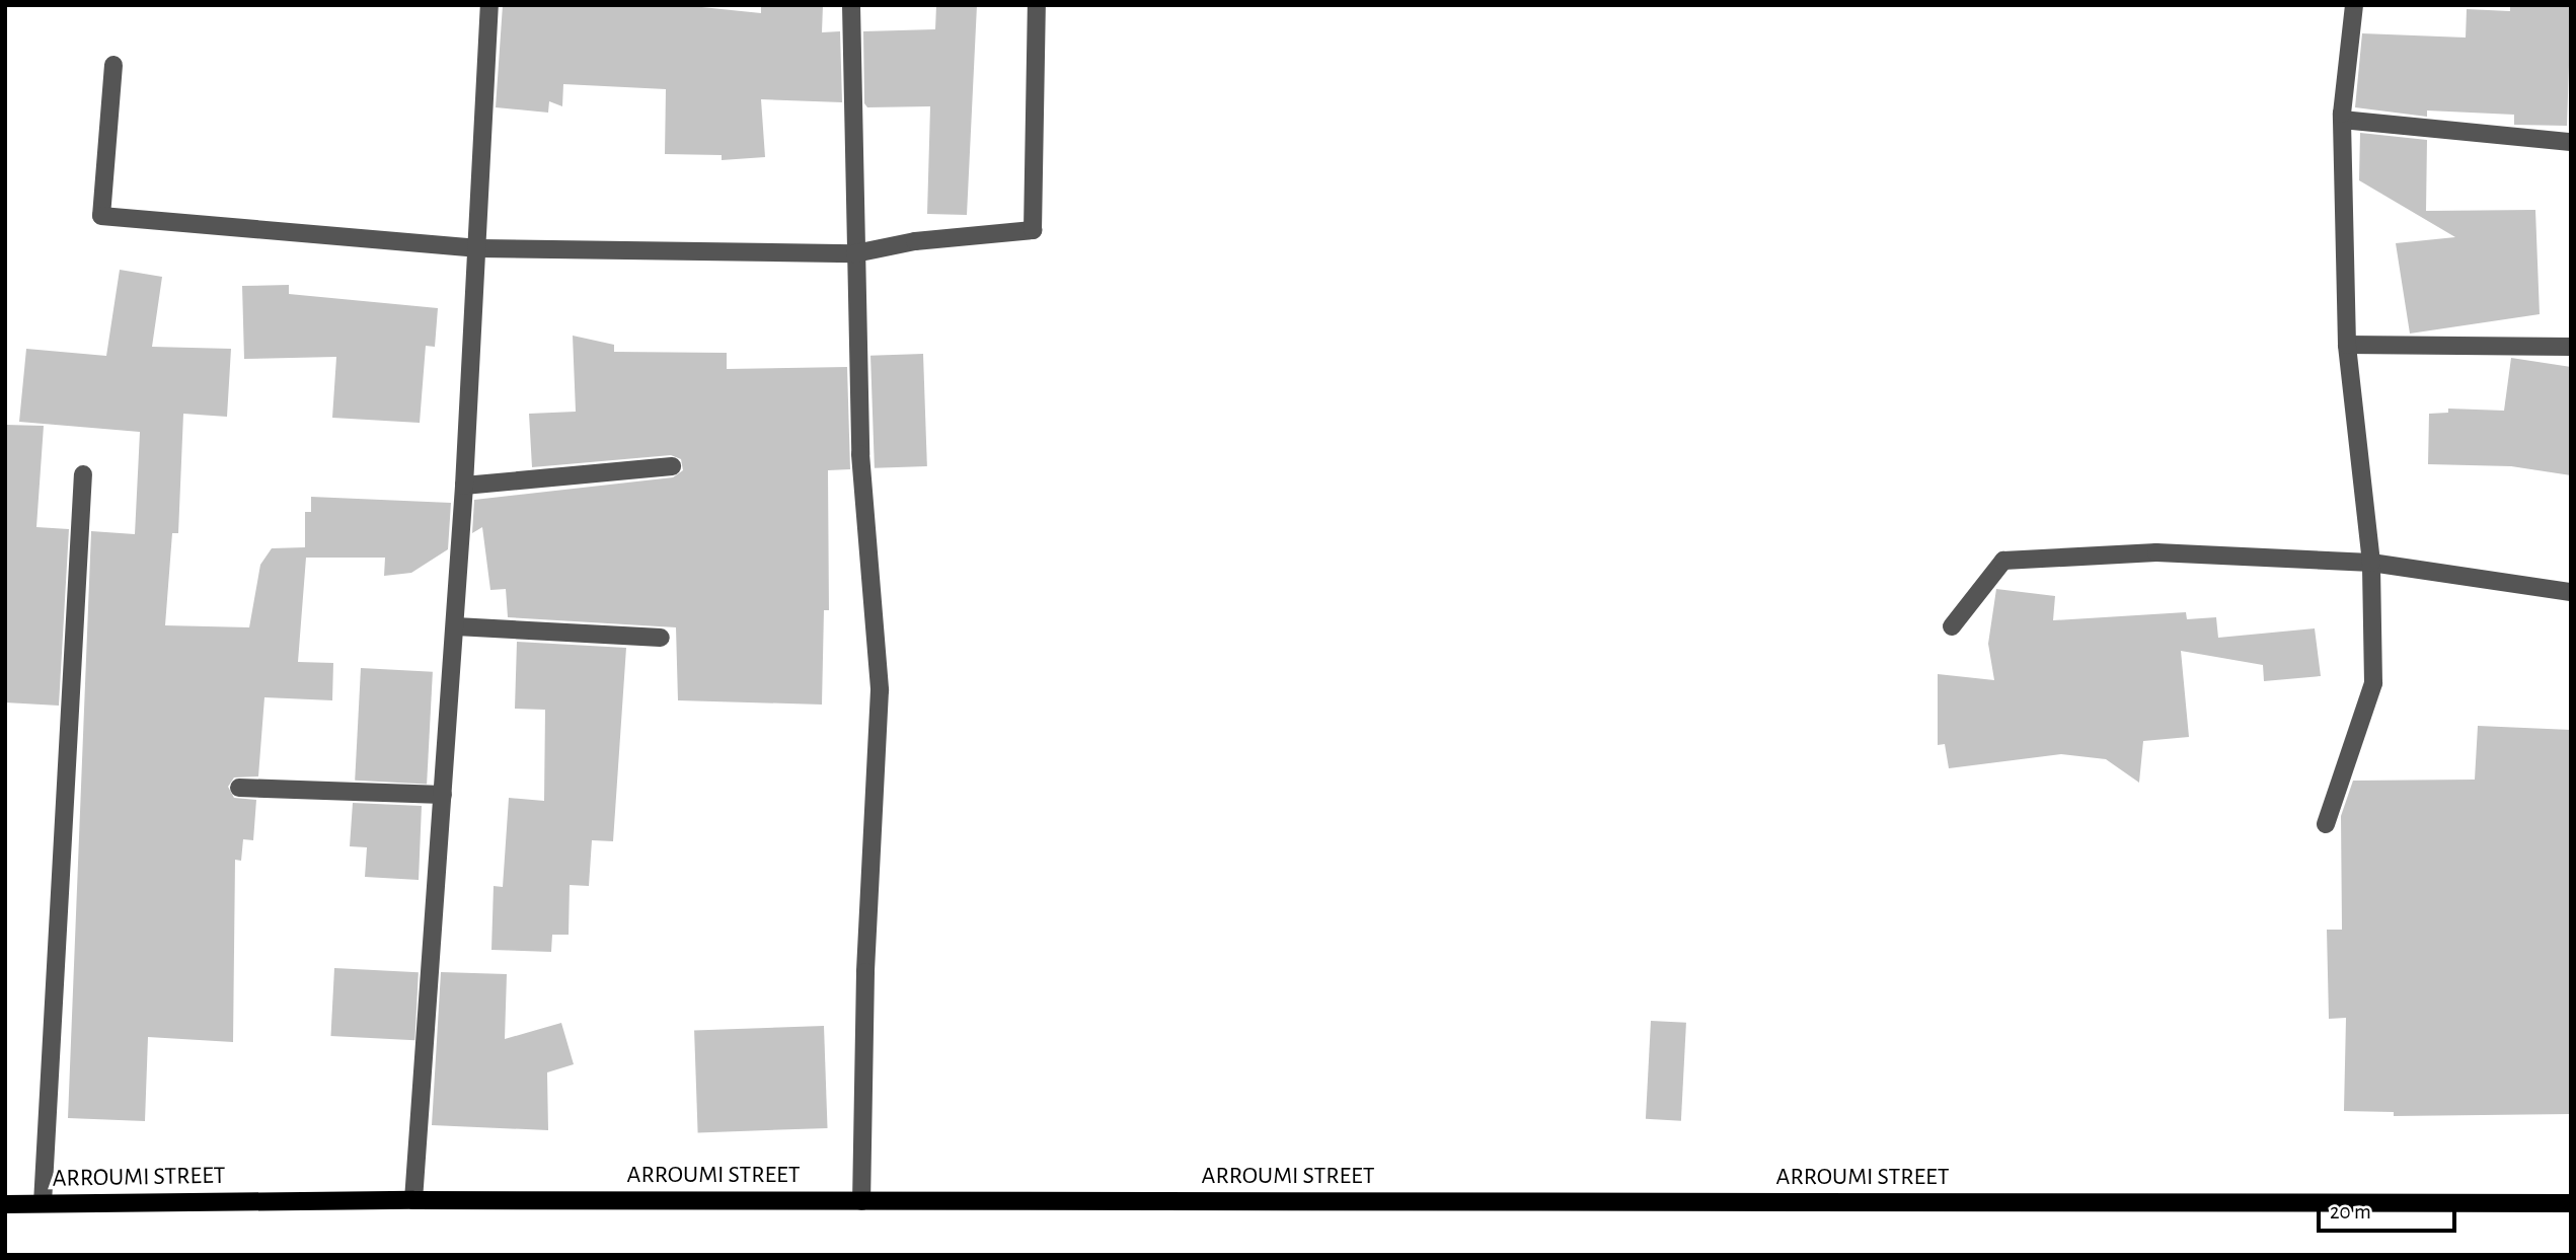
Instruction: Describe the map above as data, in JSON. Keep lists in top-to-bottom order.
{
  "streets": {
    "main road": ["ARROUMI STREET"]
  },
  "scale_bar": "20 m"
}
